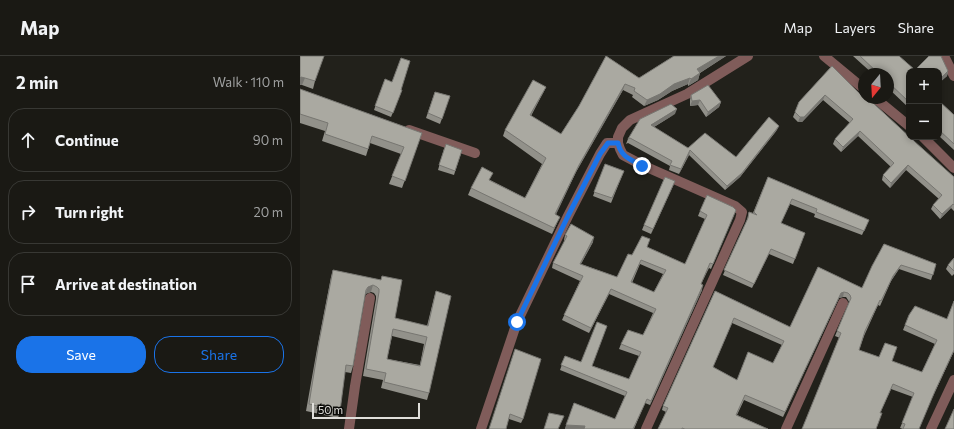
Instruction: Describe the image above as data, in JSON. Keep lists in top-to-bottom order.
{
  "scale_bar": "50 m",
  "north": "bottom",
  "page": {
    "header": "Map",
    "nav": ["Map", "Layers", "Share"],
    "heading": ["2 min", "Walk · 110 m"],
    "map_buttons": ["+", "−"],
    "list": [
      ["Continue", "90 m"],
      ["Turn right", "20 m"],
      "Arrive at destination"
    ],
    "buttons": ["Save", "Share"],
    "scale": "50 m"
  }
}
